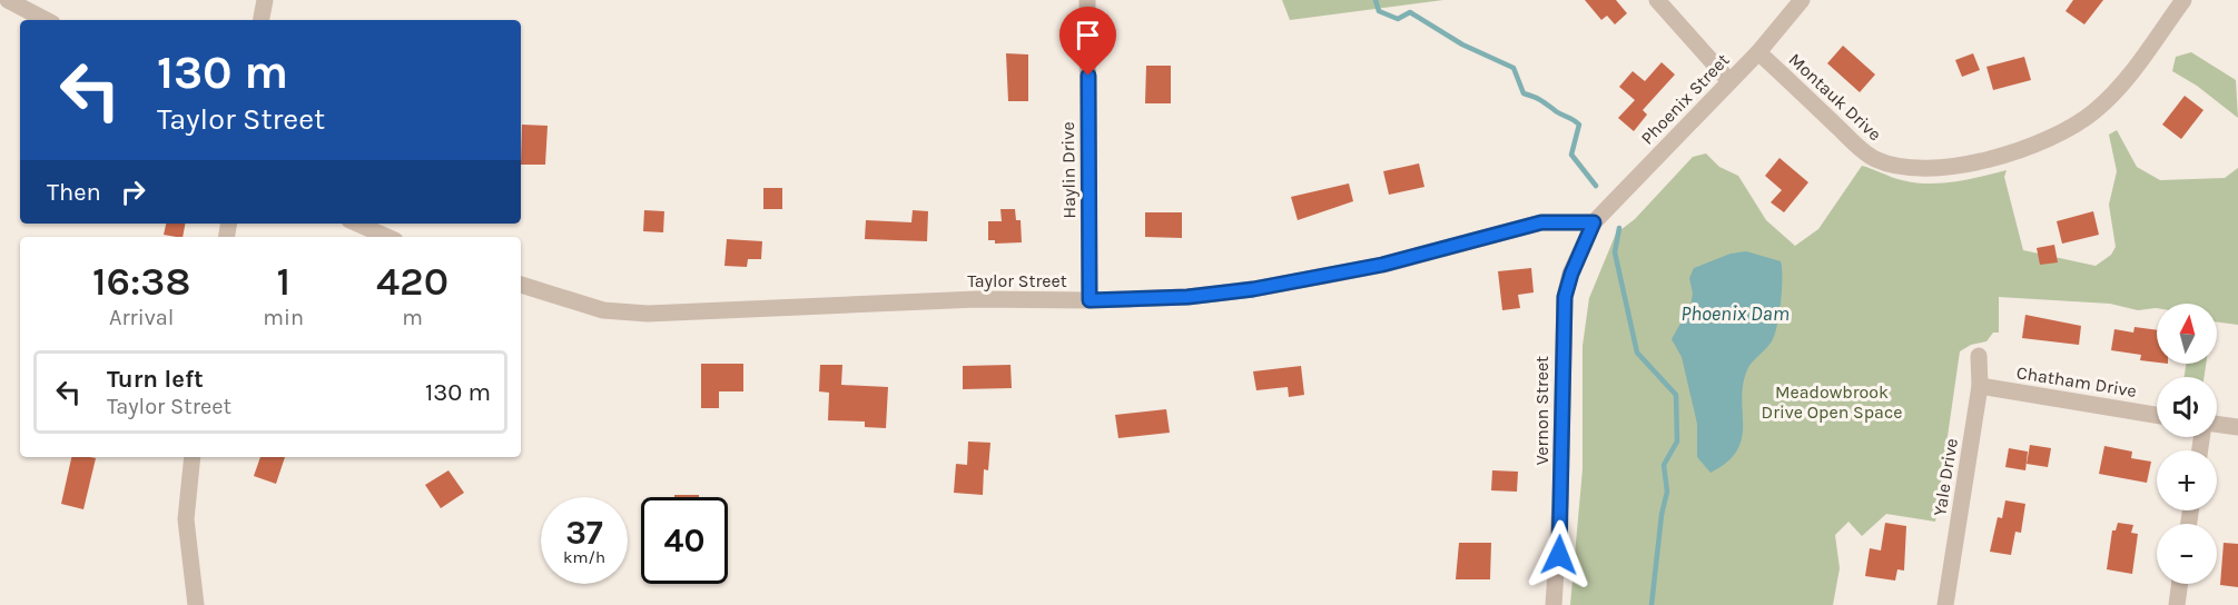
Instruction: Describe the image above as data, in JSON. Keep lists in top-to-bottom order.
{
  "streets": {
    "street": [
      "Montauk Drive",
      "Phoenix Street",
      "Haylin Drive",
      "Taylor Street",
      "Chatham Drive",
      "Vernon Street",
      "Yale Drive"
    ]
  },
  "crossings": [
    ["Montauk Drive", "Phoenix Street"],
    ["Phoenix Street", "Taylor Street"],
    ["Phoenix Street", "Vernon Street"],
    ["Haylin Drive", "Taylor Street"],
    ["Taylor Street", "Vernon Street"],
    ["Chatham Drive", "Yale Drive"]
  ],
  "water": ["Phoenix Dam"],
  "parks": ["Meadowbrook Drive Open Space"],
  "north": "top",
  "page": {
    "turn": ["130 m", "Taylor Street"],
    "then": "Then",
    "eta": [
      "16:38",
      "Arrival",
      "1",
      "min",
      "420",
      "m"
    ],
    "map_buttons": ["+", "−"],
    "list": [
      {
        "name": "Turn left",
        "note": "Taylor Street",
        "value": "130 m"
      }
    ],
    "speed": "37 km/h",
    "limit": "40"
  }
}
